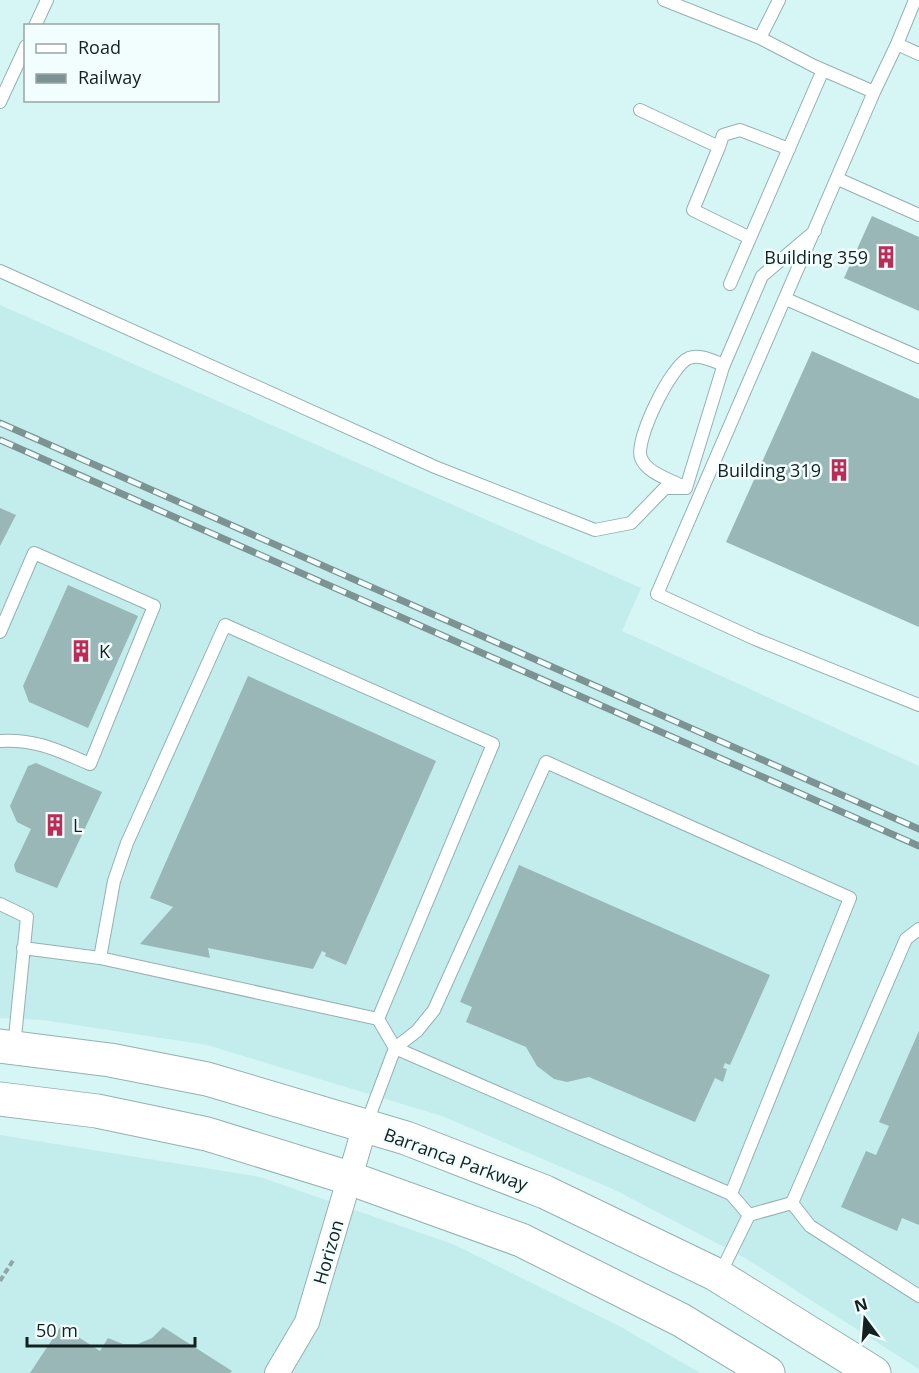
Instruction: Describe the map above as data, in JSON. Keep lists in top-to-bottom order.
{
  "streets": {
    "main road": ["Barranca Parkway"],
    "street": ["Horizon"]
  },
  "crossings": [
    ["Barranca Parkway", "Horizon"]
  ],
  "places": {
    "building": [
      "Building 359",
      "Building 319",
      "K",
      "L"
    ]
  },
  "legend": ["Road", "Railway"],
  "scale_bar": "50 m",
  "north": "top"
}
